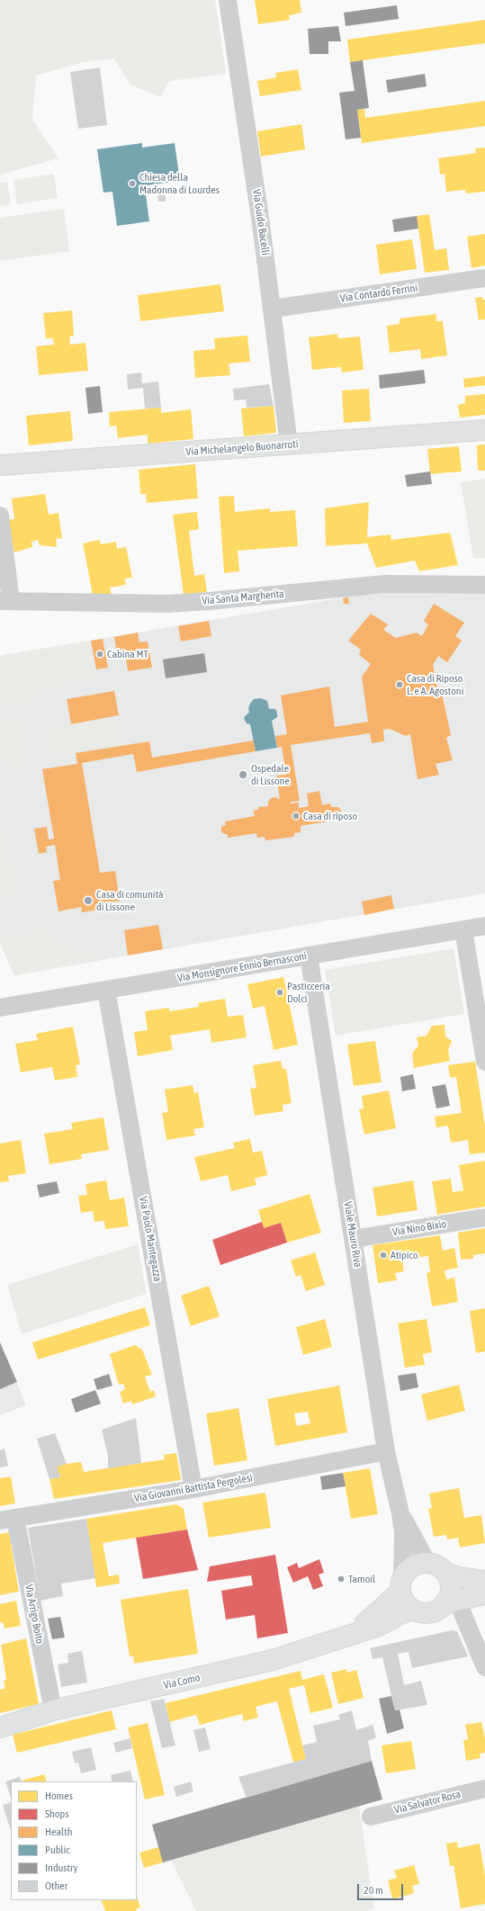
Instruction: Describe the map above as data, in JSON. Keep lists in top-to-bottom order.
{
  "streets": {
    "street": [
      "Via Guido Bacelli",
      "Via Contardo Ferrini",
      "Via Michelangelo Buonarroti",
      "Via Santa Margherita",
      "Via Monsignore Ennio Bernasconi",
      "Via Nino Bixio",
      "Viale Mauro Riva",
      "Via Paolo Mantegazza",
      "Via Giovanni Battista Pergolesi",
      "Via Arrigo Boito",
      "Via Como",
      "Via Salvator Rosa"
    ]
  },
  "crossings": [
    ["Via Guido Bacelli", "Via Contardo Ferrini"],
    ["Via Guido Bacelli", "Via Michelangelo Buonarroti"],
    ["Via Monsignore Ennio Bernasconi", "Viale Mauro Riva"],
    ["Via Monsignore Ennio Bernasconi", "Via Paolo Mantegazza"],
    ["Via Nino Bixio", "Viale Mauro Riva"],
    ["Viale Mauro Riva", "Via Giovanni Battista Pergolesi"],
    ["Viale Mauro Riva", "Via Como"],
    ["Via Paolo Mantegazza", "Via Giovanni Battista Pergolesi"],
    ["Via Giovanni Battista Pergolesi", "Via Arrigo Boito"],
    ["Via Arrigo Boito", "Via Como"]
  ],
  "places": [
    "Chiesa della Madonna di Lourdes",
    "Cabina MT",
    "Casa di Riposo L. e A. Agostoni",
    "Ospedale di Lissone",
    "Casa di riposo",
    "Casa di comunità di Lissone",
    "Pasticceria Dolci",
    "Atipico",
    "Tamoil"
  ],
  "legend": [
    "Homes",
    "Shops",
    "Health",
    "Public",
    "Industry",
    "Other"
  ],
  "scale_bar": "20 m"
}
